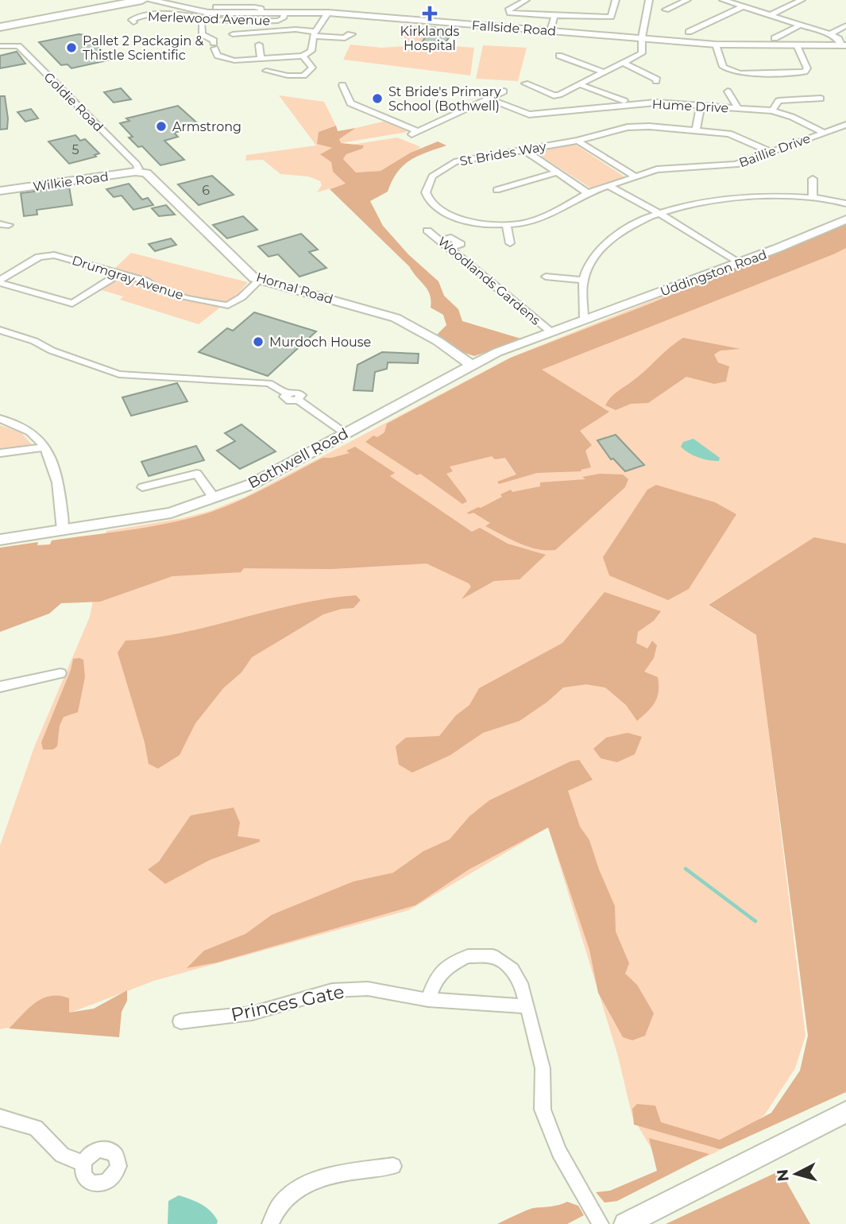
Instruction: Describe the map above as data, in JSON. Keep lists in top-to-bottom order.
{
  "streets": {
    "street": [
      "Merlewood Avenue",
      "Fallside Road",
      "Goldie Road",
      "Hume Drive",
      "Baillie Drive",
      "St Brides Way",
      "Wilkie Road",
      "Uddingston Road",
      "Drumgray Avenue",
      "Woodlands Gardens",
      "Hornal Road",
      "Bothwell Road",
      "Princes Gate"
    ]
  },
  "crossings": [
    ["Merlewood Avenue", "Fallside Road"],
    ["Goldie Road", "Wilkie Road"],
    ["Goldie Road", "Hornal Road"],
    ["Hume Drive", "Baillie Drive"],
    ["Baillie Drive", "St Brides Way"],
    ["Wilkie Road", "Hornal Road"],
    ["Uddingston Road", "Bothwell Road"],
    ["Drumgray Avenue", "Hornal Road"],
    ["Woodlands Gardens", "Bothwell Road"],
    ["Hornal Road", "Bothwell Road"]
  ],
  "places": {
    "health": ["Kirklands Hospital"],
    "other": [
      "Pallet 2 Packagin & Thistle Scientific",
      "St Bride's Primary School (Bothwell)",
      "Armstrong",
      "Murdoch House"
    ]
  },
  "house_numbers": ["5", "6"],
  "north": "left"
}
